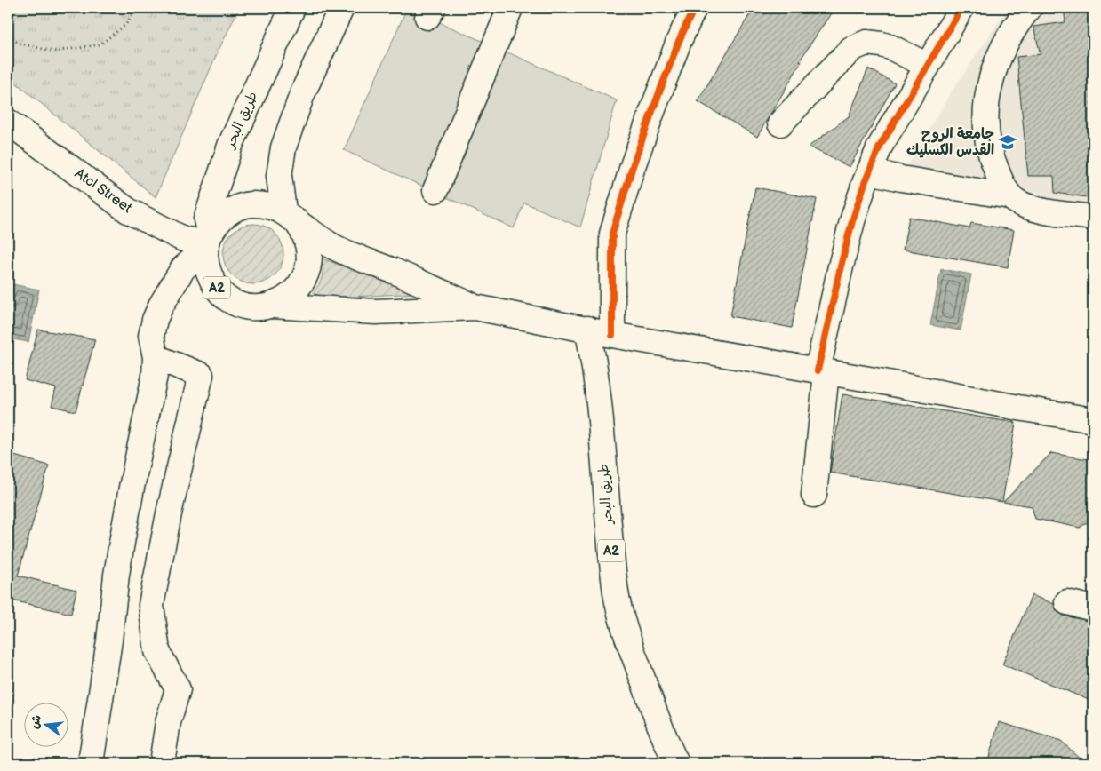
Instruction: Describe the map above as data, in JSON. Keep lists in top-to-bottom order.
{
  "streets": {
    "main road": ["طريق البحر", "Atcl Street", "A2"]
  },
  "crossings": [
    ["طريق البحر", "Atcl Street"],
    ["طريق البحر", "A2"],
    ["Atcl Street", "A2"]
  ],
  "places": {
    "school or university": ["جامعة الروح القدس الكسليك"]
  },
  "north": "left"
}
